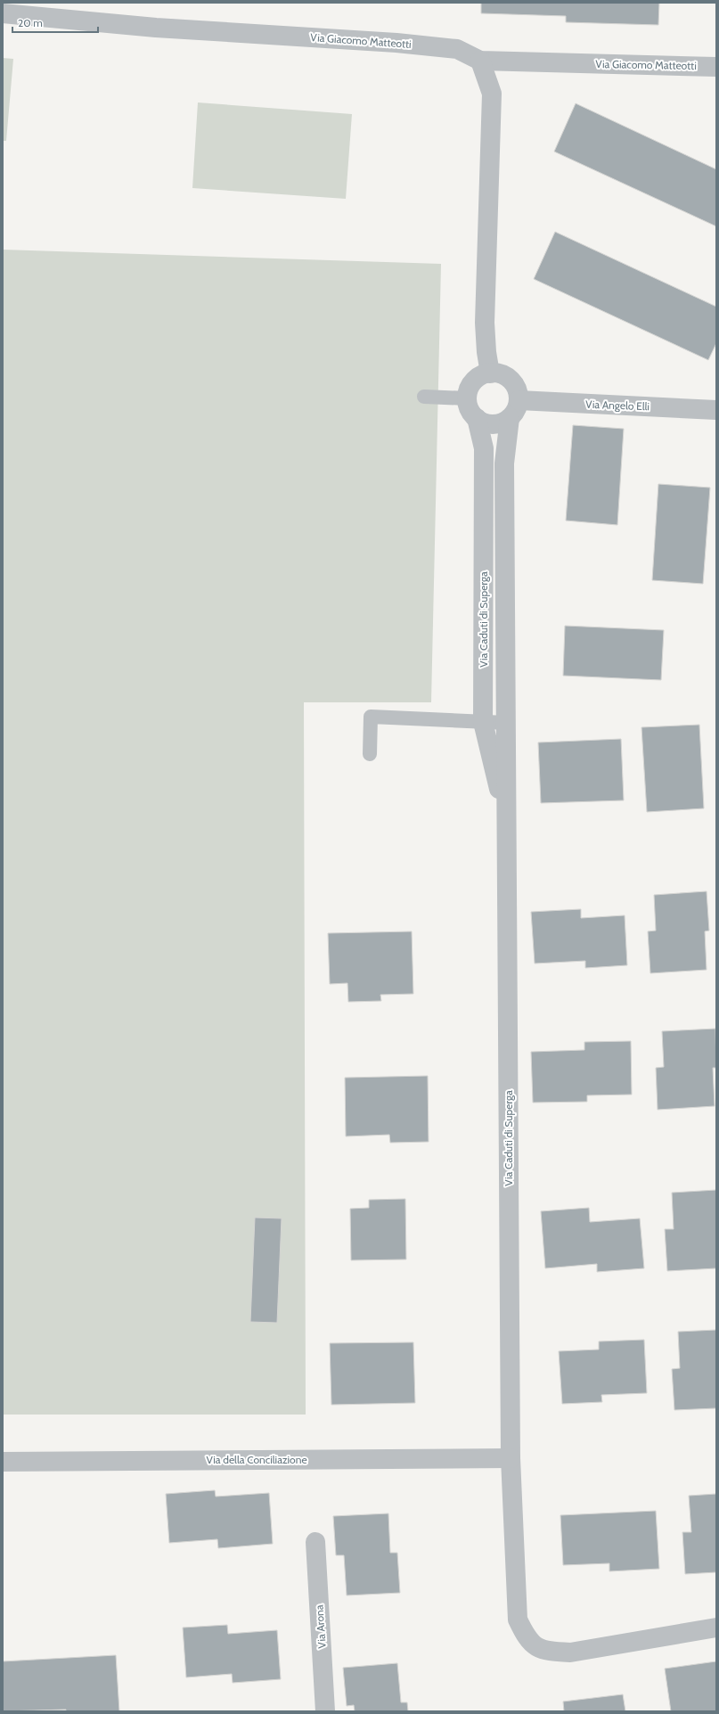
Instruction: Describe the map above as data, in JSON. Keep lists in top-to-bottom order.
{
  "streets": {
    "street": [
      "Via Giacomo Matteotti",
      "Via Angelo Elli",
      "Via Caduti di Superga",
      "Via della Conciliazione",
      "Via Arona"
    ]
  },
  "crossings": [
    ["Via Angelo Elli", "Via Caduti di Superga"],
    ["Via Caduti di Superga", "Via della Conciliazione"]
  ],
  "scale_bar": "20 m"
}
